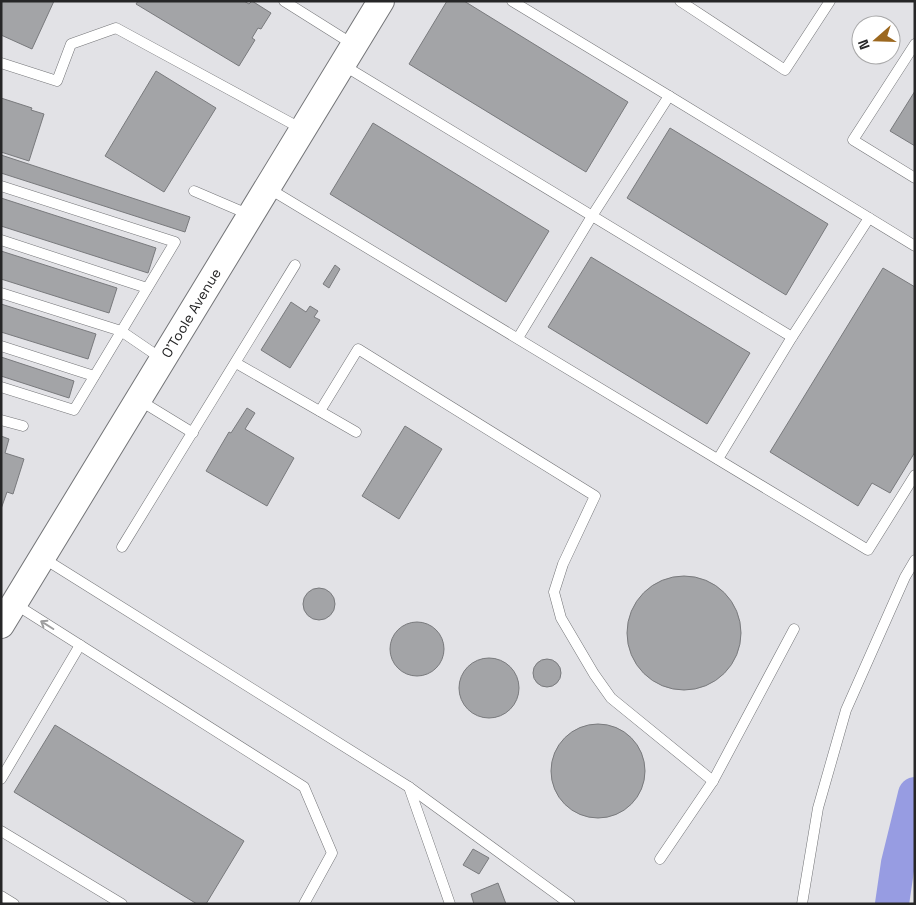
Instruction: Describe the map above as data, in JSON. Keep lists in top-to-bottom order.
{
  "streets": {
    "street": ["O’Toole Avenue"]
  },
  "north": "left"
}
